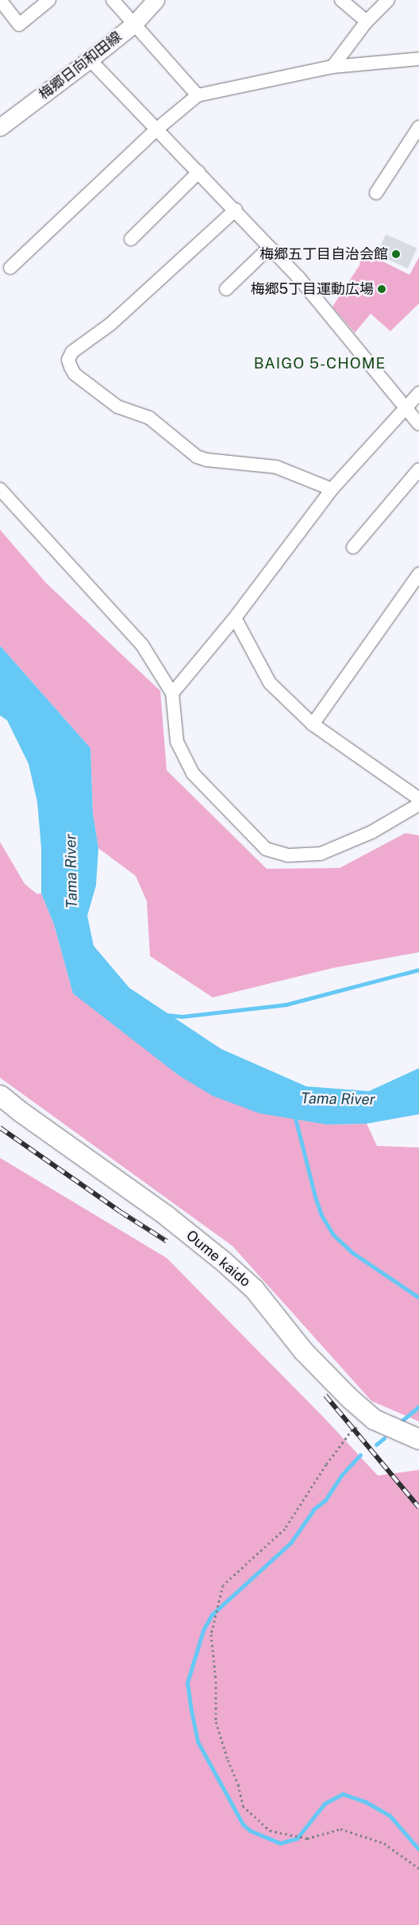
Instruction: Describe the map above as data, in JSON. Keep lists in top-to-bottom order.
{
  "streets": {
    "highway": ["Oume kaido"],
    "main road": ["梅郷日向和田線"]
  },
  "districts": ["BAIGO 5-CHOME"],
  "water": ["Tama River"],
  "places": ["梅郷五丁目自治会館", "梅郷5丁目運動広場"]
}
